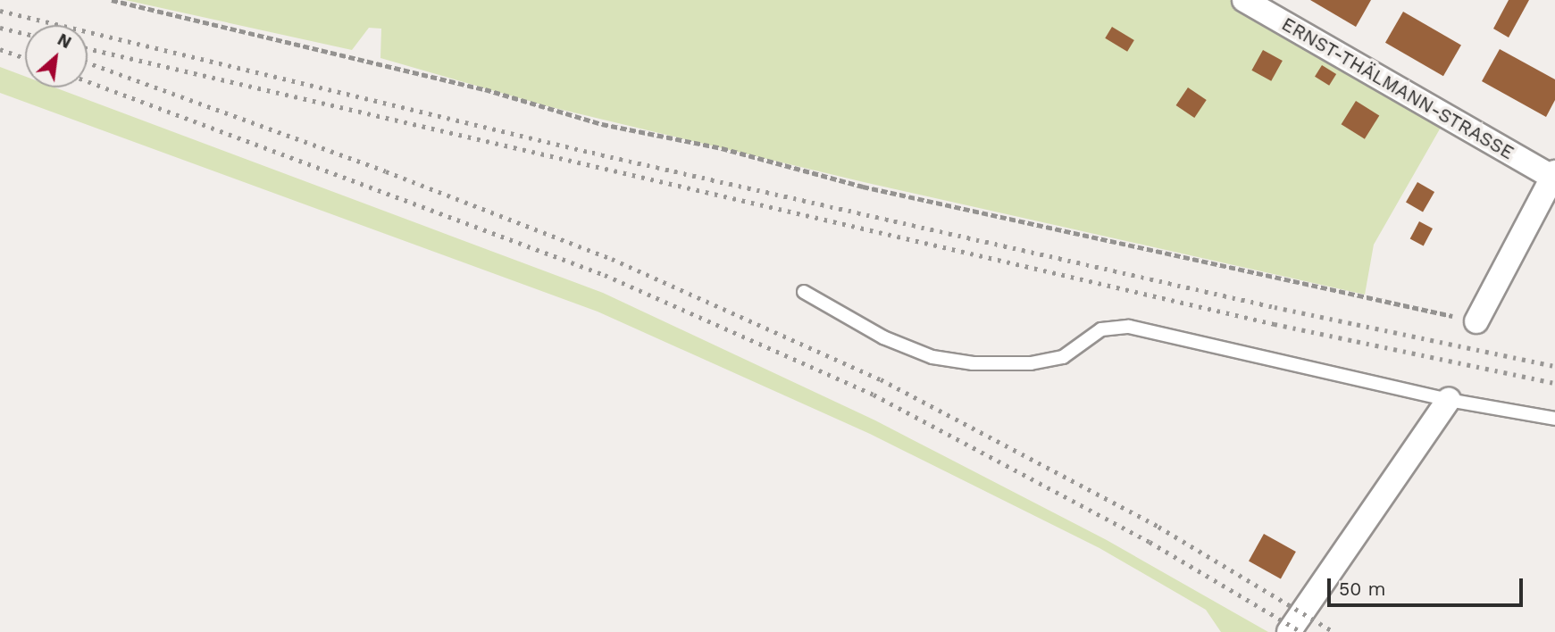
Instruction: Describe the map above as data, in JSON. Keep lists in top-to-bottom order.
{
  "streets": {
    "street": ["ERNST-THÄLMANN-STRASSE"]
  },
  "scale_bar": "50 m",
  "north": "top right"
}
